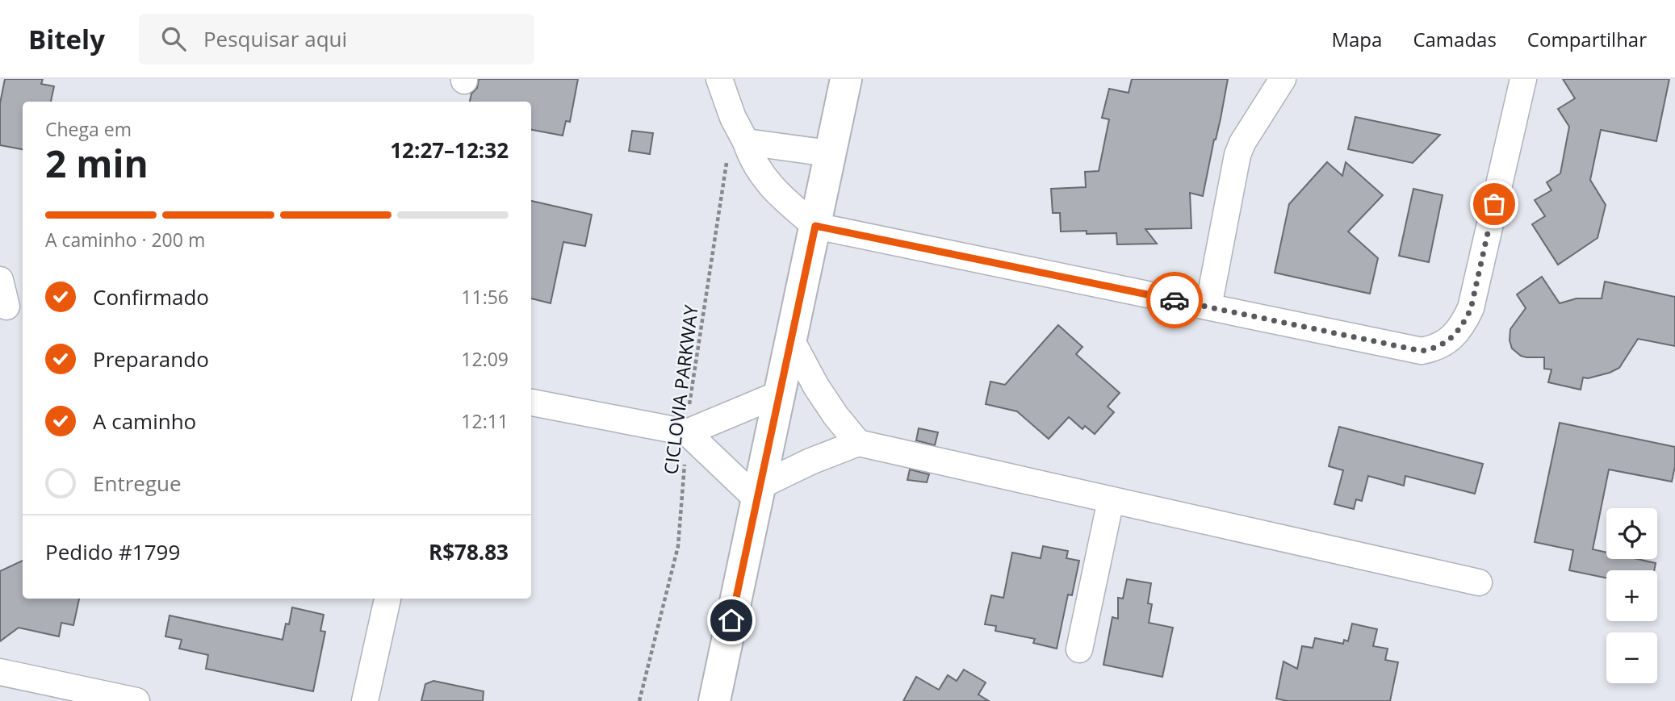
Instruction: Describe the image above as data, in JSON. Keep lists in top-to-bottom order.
{
  "streets": {
    "path": ["CICLOVIA PARKWAY"]
  },
  "page": {
    "header": "Bitely",
    "search": "Pesquisar aqui",
    "nav": ["Mapa", "Camadas", "Compartilhar"],
    "heading": ["2 min", "Chega em", "12:27–12:32"],
    "panel": ["Pedido #1799", "R$78.83"],
    "bar": "A caminho · 200 m",
    "list": [
      ["Confirmado", "11:56"],
      ["Preparando", "12:09"],
      ["A caminho", "12:11"],
      "Entregue"
    ],
    "map_buttons": ["+", "−"]
  }
}
